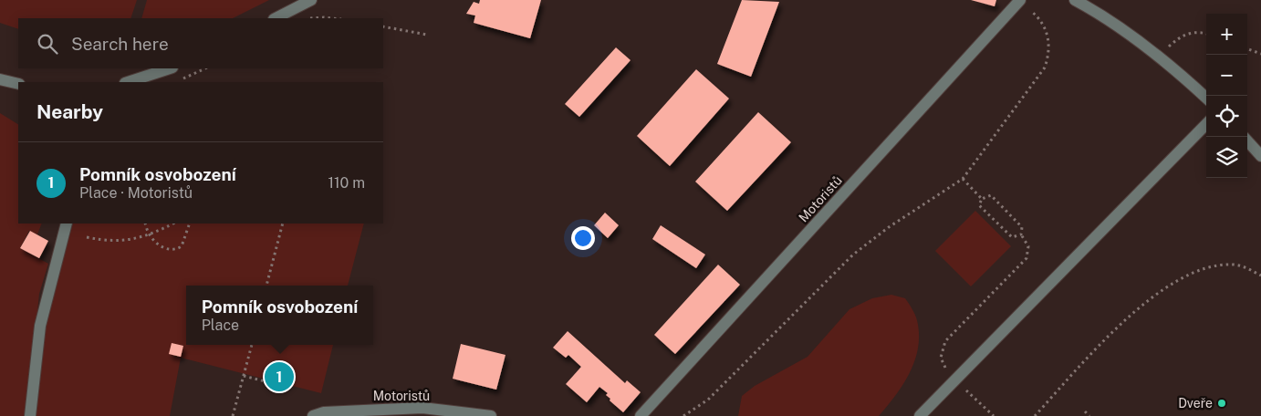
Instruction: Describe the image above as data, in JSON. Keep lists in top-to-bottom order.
{
  "streets": {
    "street": ["Motoristů"]
  },
  "places": ["Dveře"],
  "page": {
    "map_buttons": ["+", "−"],
    "search": "Search here",
    "heading": "Nearby",
    "list": [
      {
        "mark": "1",
        "name": "Pomník osvobození",
        "note": "Place · Motoristů",
        "value": "110 m"
      }
    ],
    "popup": ["Pomník osvobození", "Place"],
    "pins": "1"
  }
}
